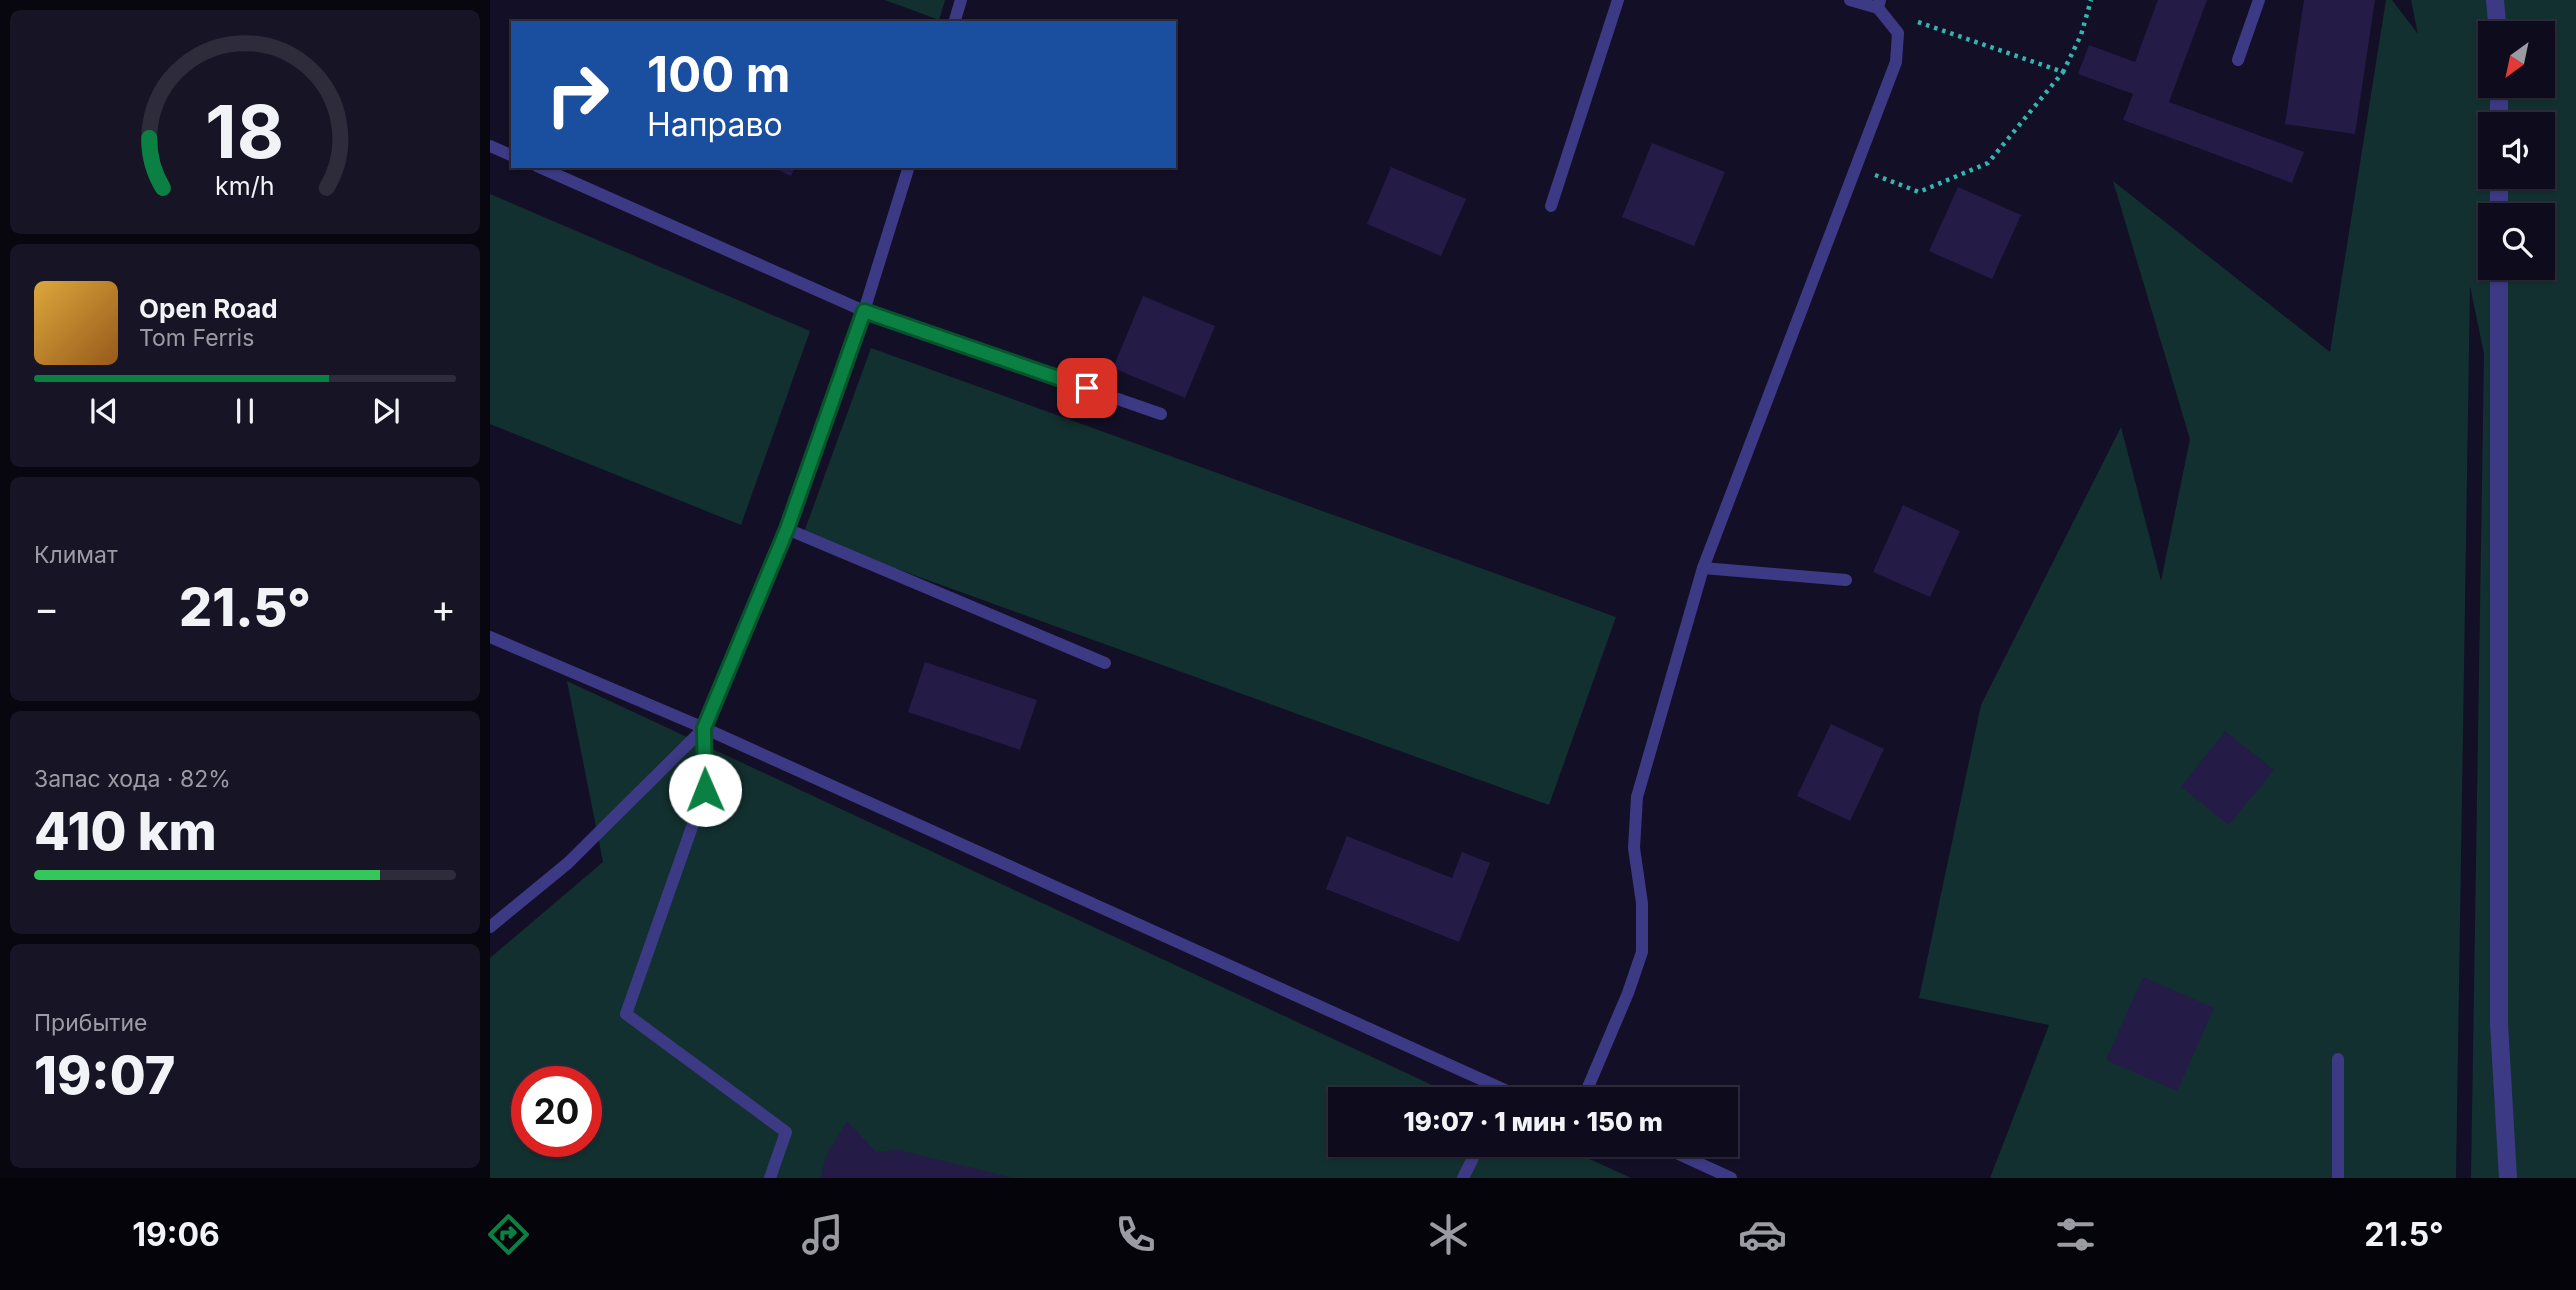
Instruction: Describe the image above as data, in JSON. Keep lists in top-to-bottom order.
{
  "north": "bottom left",
  "page": {
    "turn": ["100 m", "Направо"],
    "song": ["Open Road", "Tom Ferris"],
    "tile": [
      "Климат",
      ["Запас хода · 82%", "410 km"],
      ["Прибытие", "19:07"]
    ],
    "heat": ["−", "21.5°", "+"],
    "limit": "20",
    "trip": "19:07 · 1 мин · 150 m",
    "tabs": ["19:06", "21.5°"],
    "gauge": ["18", "km/h"]
  }
}
